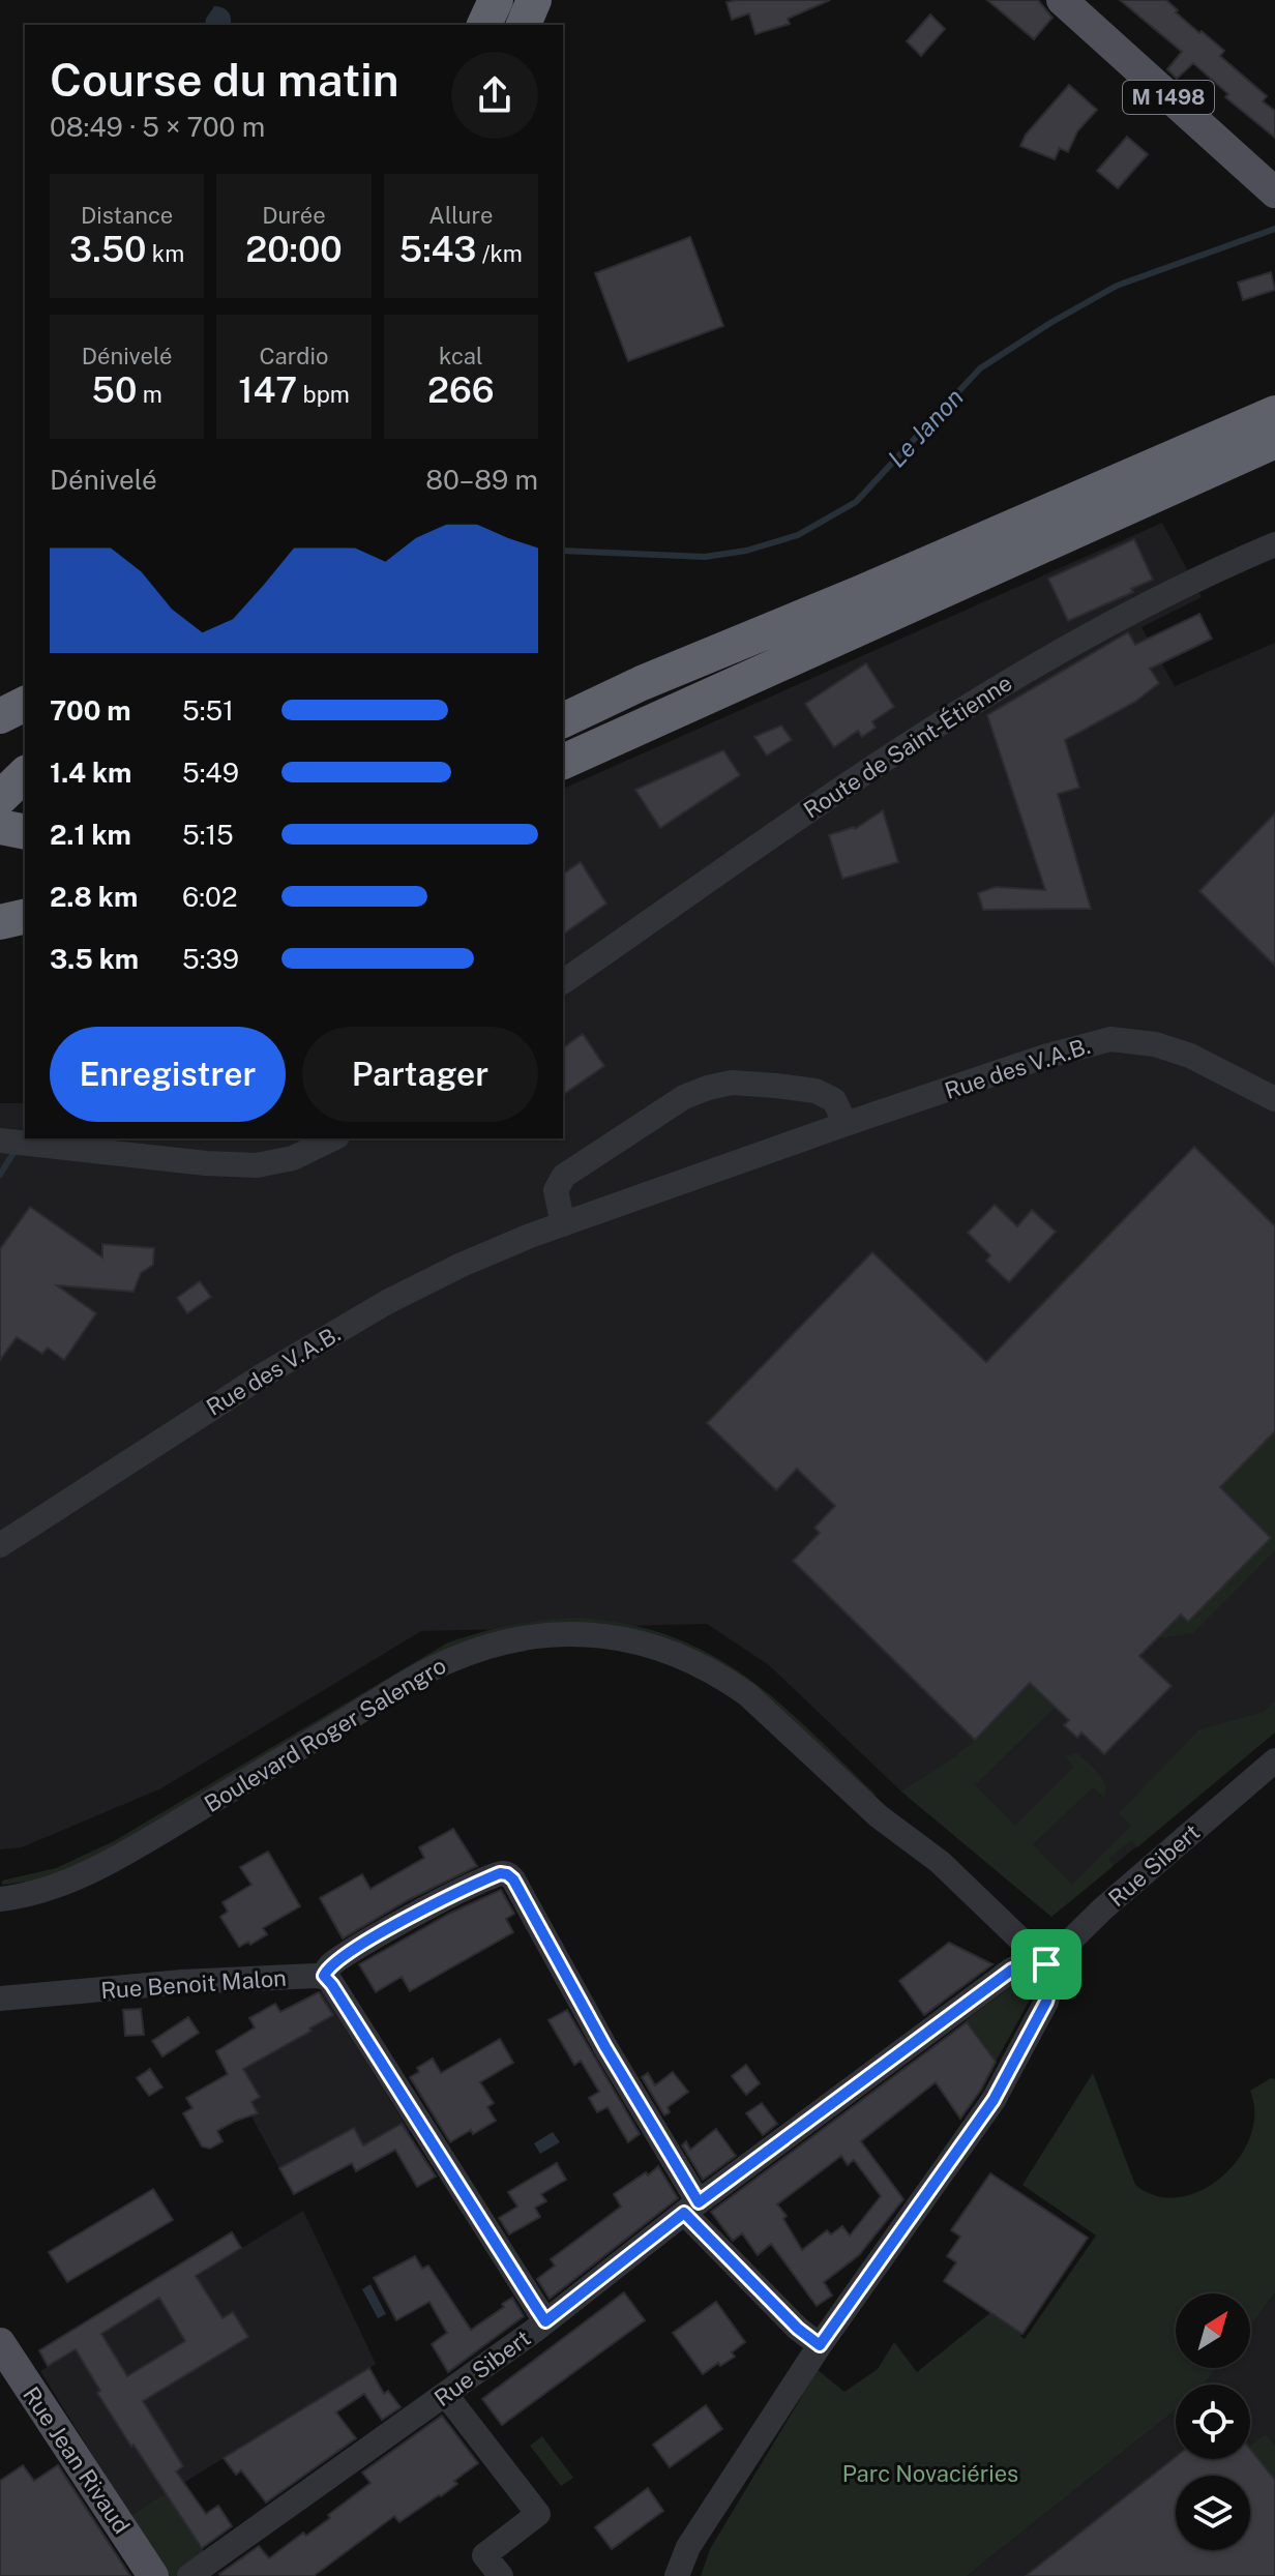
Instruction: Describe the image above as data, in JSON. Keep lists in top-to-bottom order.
{
  "streets": {
    "main road": ["M 1498", "Rue Jean Rivaud"],
    "street": [
      "Route de Saint-Étienne",
      "Rue des V.A.B.",
      "Boulevard Roger Salengro",
      "Rue Sibert",
      "Rue Benoit Malon"
    ]
  },
  "crossings": [
    ["Boulevard Roger Salengro", "Rue Sibert"]
  ],
  "water": ["Le Janon"],
  "parks": ["Parc Novaciéries"],
  "north": "top right",
  "page": {
    "heading": ["Course du matin", "08:49 · 5 × 700 m"],
    "stats": [
      ["Distance", "3.50 km"],
      ["Durée", "20:00"],
      ["Allure", "5:43 /km"],
      ["Dénivelé", "50 m"],
      ["Cardio", "147 bpm"],
      ["kcal", "266"]
    ],
    "chart": ["Dénivelé", "80–89 m"],
    "list": [
      {
        "name": "700 m",
        "note": "5:51"
      },
      {
        "name": "1.4 km",
        "note": "5:49"
      },
      {
        "name": "2.1 km",
        "note": "5:15"
      },
      {
        "name": "2.8 km",
        "note": "6:02"
      },
      {
        "name": "3.5 km",
        "note": "5:39"
      }
    ],
    "buttons": ["Enregistrer", "Partager"]
  }
}
